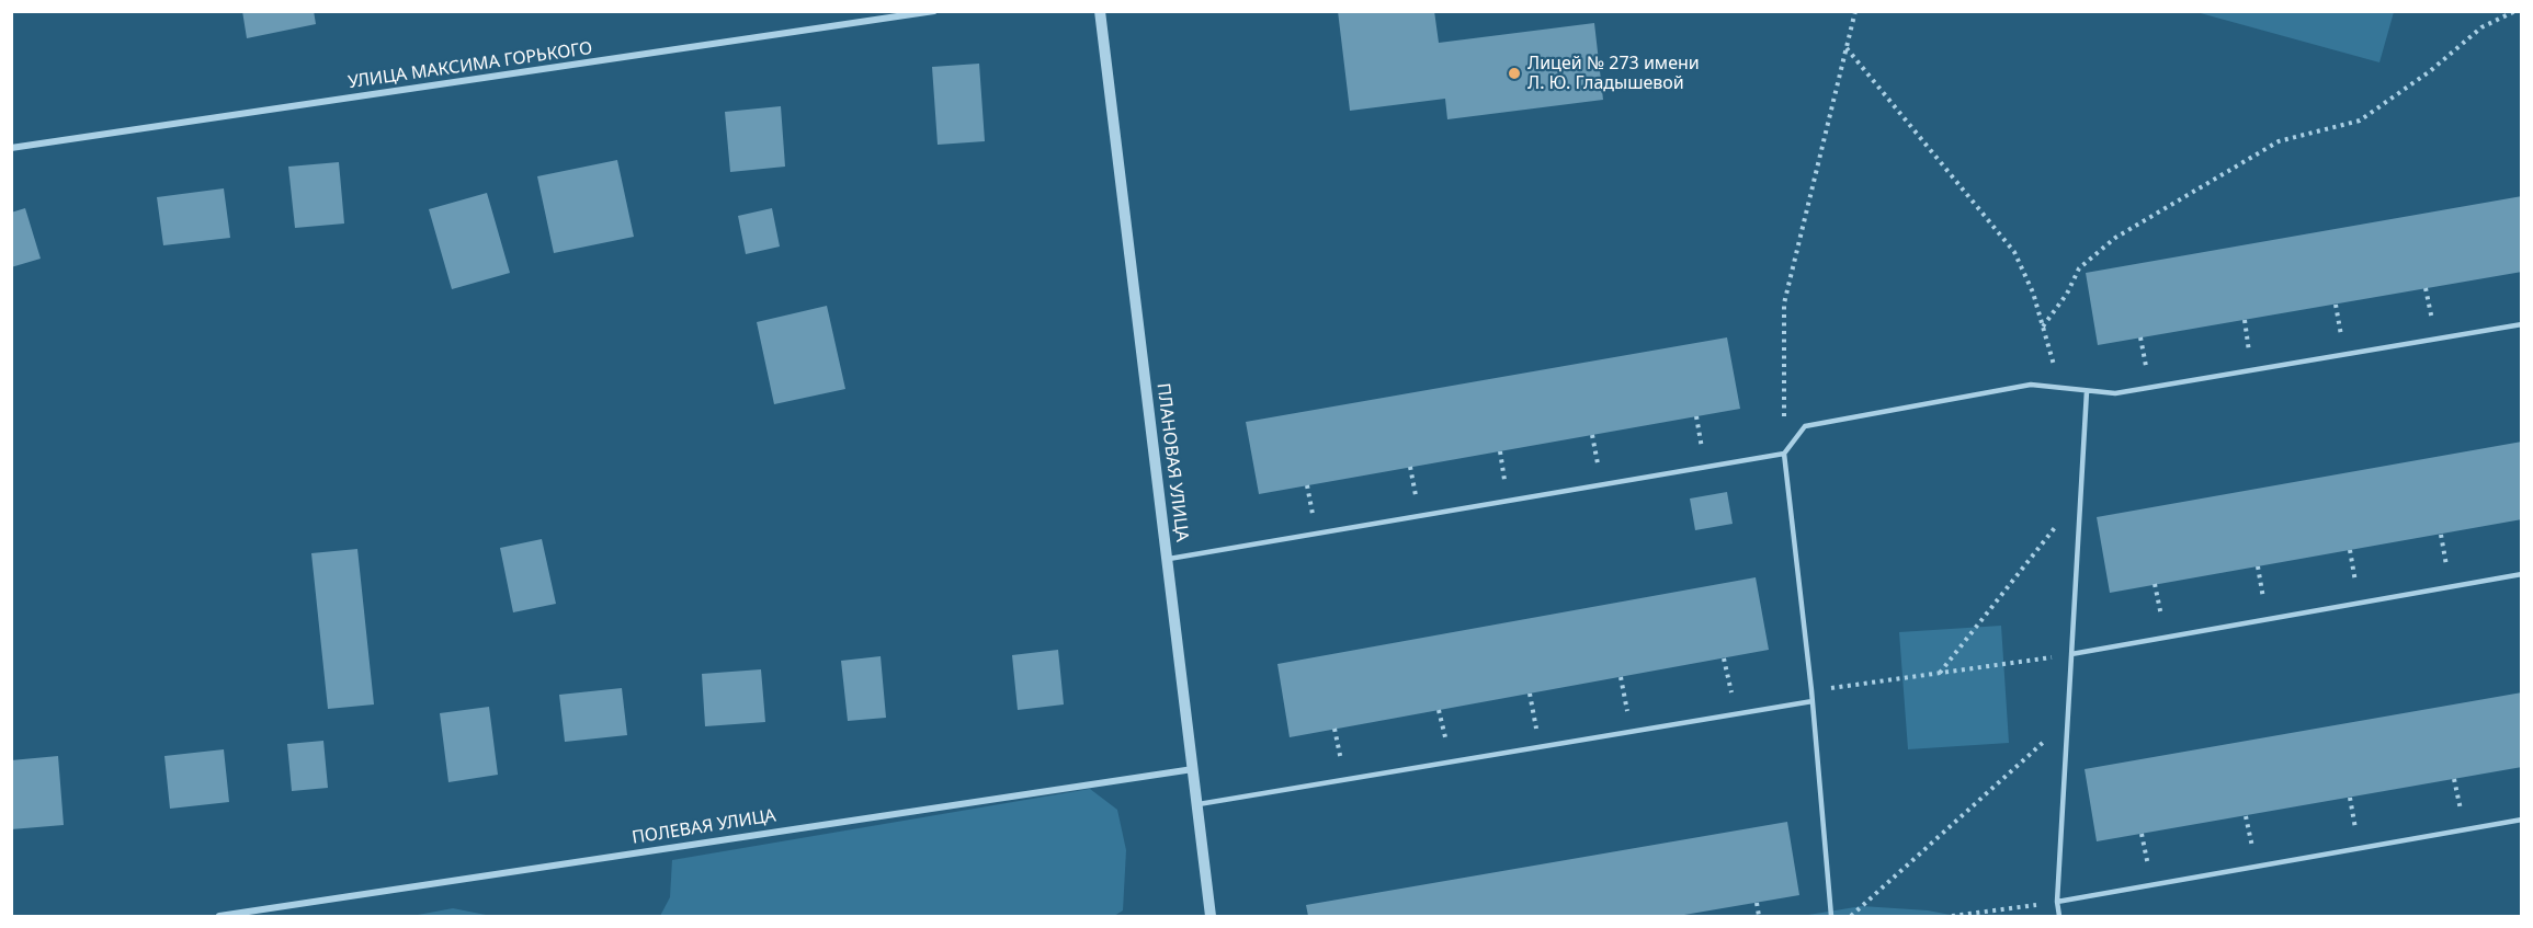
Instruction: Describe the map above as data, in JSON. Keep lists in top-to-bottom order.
{
  "streets": {
    "street": ["УЛИЦА МАКСИМА ГОРЬКОГО", "ПЛАНОВАЯ УЛИЦА", "ПОЛЕВАЯ УЛИЦА"]
  },
  "crossings": [
    ["ПЛАНОВАЯ УЛИЦА", "ПОЛЕВАЯ УЛИЦА"]
  ],
  "places": ["Лицей № 273 имени Л. Ю. Гладышевой"]
}
